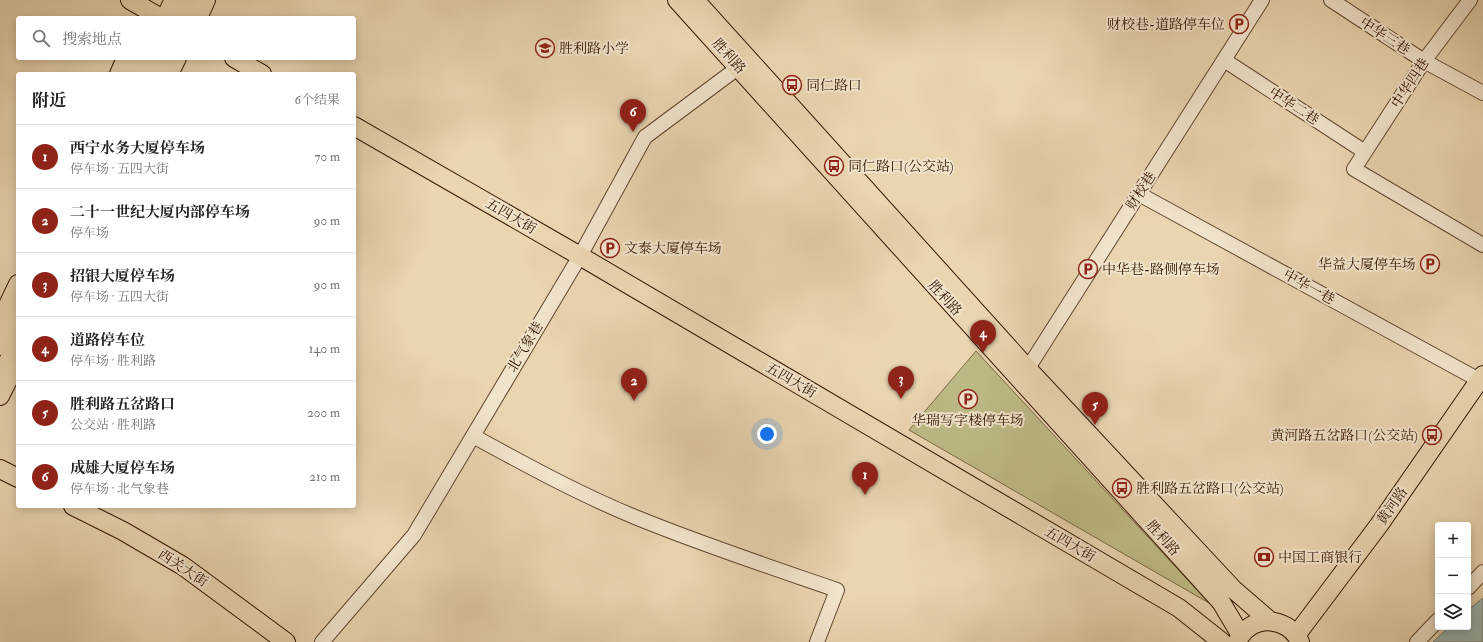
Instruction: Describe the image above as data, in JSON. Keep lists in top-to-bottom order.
{
  "streets": {
    "main road": [
      "胜利路",
      "五四大街",
      "黄河路",
      "西关大街"
    ],
    "street": [
      "中华三巷",
      "中华四巷",
      "中华二巷",
      "财校巷",
      "中华一巷",
      "北气象巷"
    ]
  },
  "crossings": [
    ["中华三巷", "中华四巷"],
    ["胜利路", "财校巷"],
    ["胜利路", "北气象巷"],
    ["中华四巷", "中华二巷"],
    ["中华二巷", "财校巷"],
    ["财校巷", "中华一巷"],
    ["五四大街", "北气象巷"],
    ["中华一巷", "黄河路"]
  ],
  "places": {
    "parking": [
      "财校巷-道路停车位",
      "文泰大厦停车场",
      "华益大厦停车场",
      "中华巷-路侧停车场",
      "华瑞写字楼停车场"
    ],
    "school or university": ["胜利路小学"],
    "bus stop": [
      "同仁路口",
      "同仁路口(公交站)",
      "黄河路五岔路口(公交站)",
      "胜利路五岔路口(公交站)"
    ],
    "bank": ["中国工商银行"]
  },
  "page": {
    "search": "搜索地点",
    "heading": ["附近", "6个结果"],
    "pins": [
      "6",
      "4",
      "3",
      "2",
      "5",
      "1"
    ],
    "list": [
      {
        "mark": "1",
        "name": "西宁水务大厦停车场",
        "note": "停车场 · 五四大街",
        "value": "70 m"
      },
      {
        "mark": "2",
        "name": "二十一世纪大厦内部停车场",
        "note": "停车场",
        "value": "90 m"
      },
      {
        "mark": "3",
        "name": "招银大厦停车场",
        "note": "停车场 · 五四大街",
        "value": "90 m"
      },
      {
        "mark": "4",
        "name": "道路停车位",
        "note": "停车场 · 胜利路",
        "value": "140 m"
      },
      {
        "mark": "5",
        "name": "胜利路五岔路口",
        "note": "公交站 · 胜利路",
        "value": "200 m"
      },
      {
        "mark": "6",
        "name": "成雄大厦停车场",
        "note": "停车场 · 北气象巷",
        "value": "210 m"
      }
    ],
    "map_buttons": ["+", "−"]
  }
}
